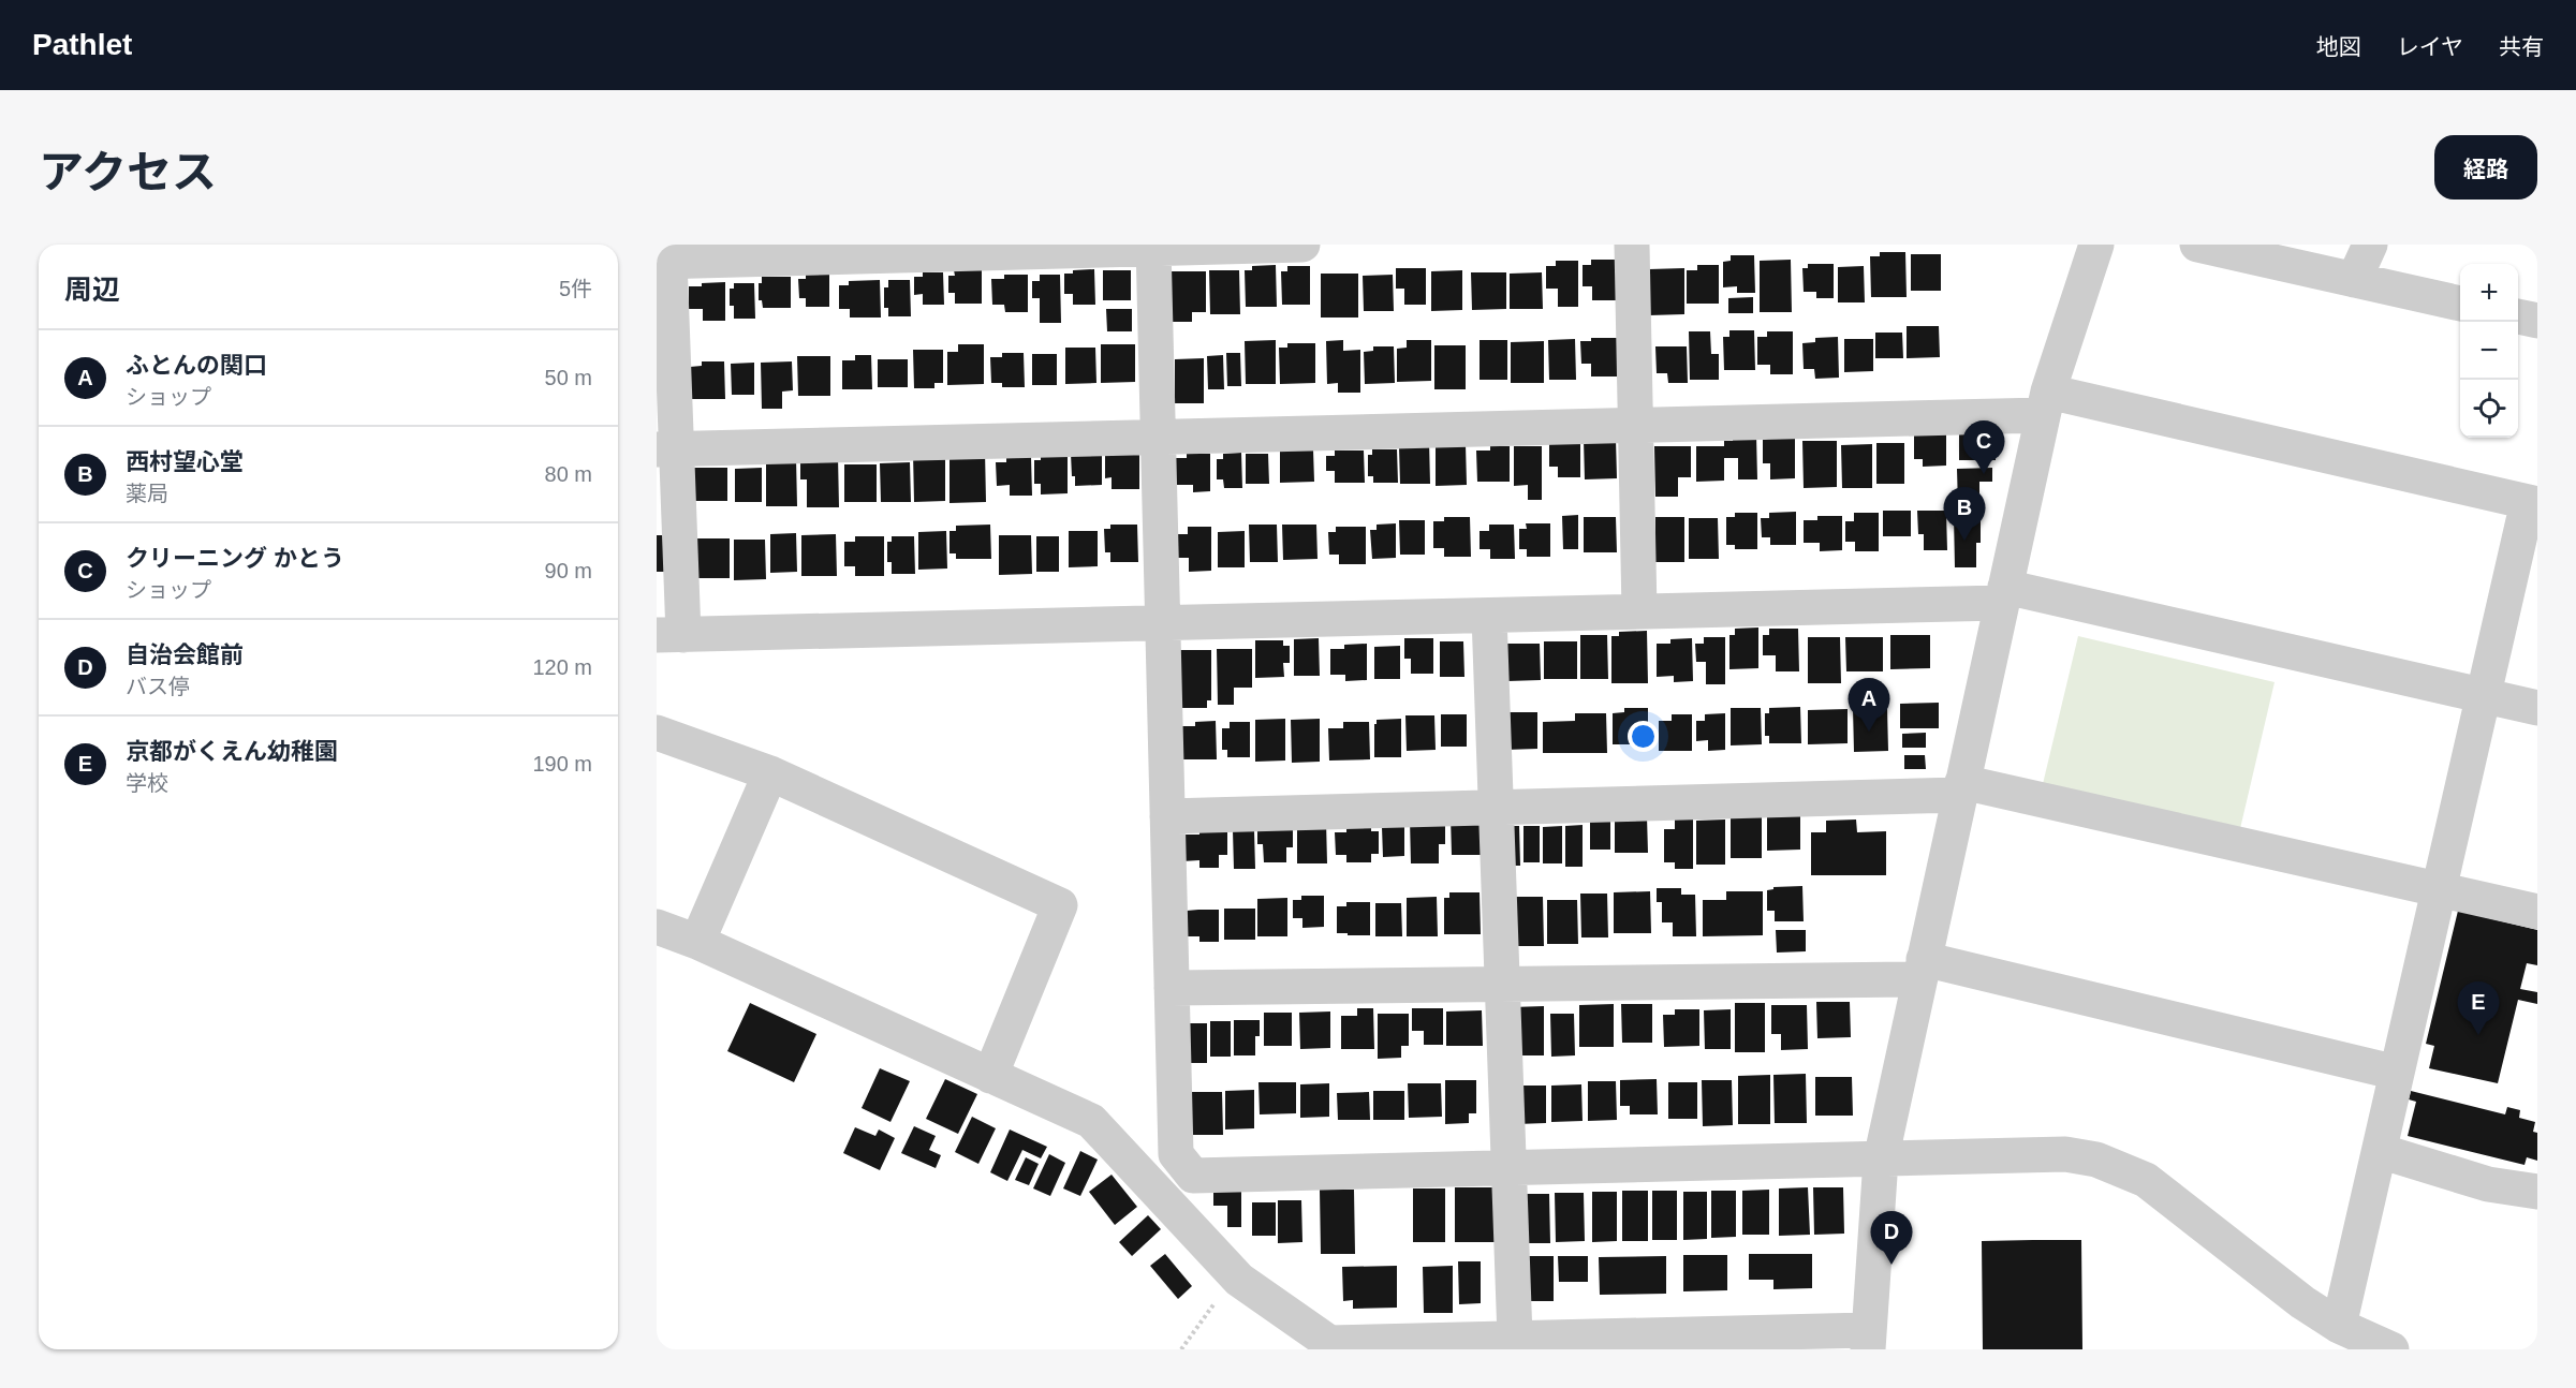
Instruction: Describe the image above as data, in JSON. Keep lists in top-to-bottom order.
{
  "page": {
    "header": "Pathlet",
    "nav": ["地図", "レイヤ", "共有"],
    "title": "アクセス",
    "buttons": "経路",
    "heading": ["周辺", "5件"],
    "map_buttons": ["+", "−"],
    "list": [
      {
        "mark": "A",
        "name": "ふとんの関口",
        "note": "ショップ",
        "value": "50 m"
      },
      {
        "mark": "B",
        "name": "西村望心堂",
        "note": "薬局",
        "value": "80 m"
      },
      {
        "mark": "C",
        "name": "クリーニング かとう",
        "note": "ショップ",
        "value": "90 m"
      },
      {
        "mark": "D",
        "name": "自治会館前",
        "note": "バス停",
        "value": "120 m"
      },
      {
        "mark": "E",
        "name": "京都がくえん幼稚園",
        "note": "学校",
        "value": "190 m"
      }
    ],
    "pins": [
      "C",
      "B",
      "A",
      "E",
      "D"
    ]
  }
}
